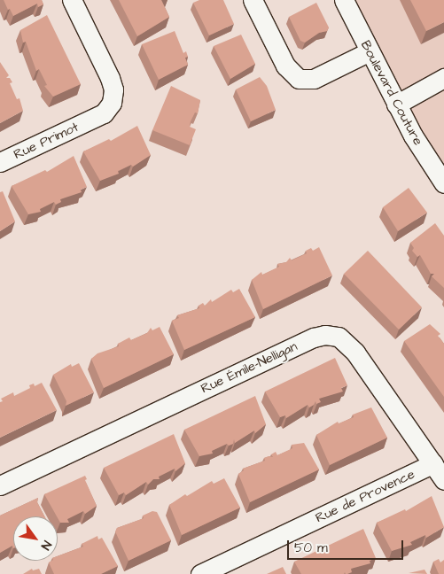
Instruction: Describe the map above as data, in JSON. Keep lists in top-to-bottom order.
{
  "streets": {
    "street": [
      "Boulevard Couture",
      "Rue Primot",
      "Rue Émile-Nelligan",
      "Rue de Provence"
    ]
  },
  "crossings": [
    ["Rue Émile-Nelligan", "Rue de Provence"]
  ],
  "scale_bar": "50 m",
  "north": "bottom right"
}
